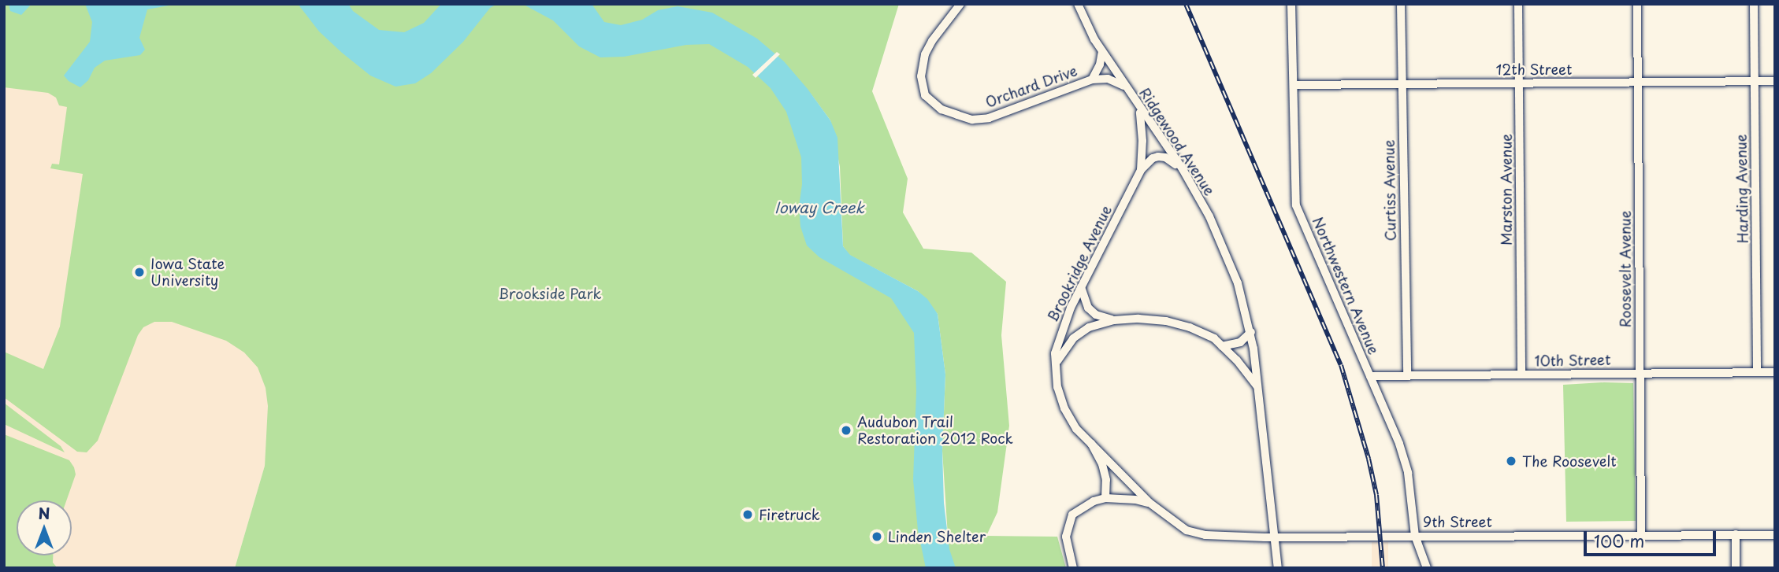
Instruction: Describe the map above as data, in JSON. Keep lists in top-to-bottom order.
{
  "streets": {
    "street": [
      "12th Street",
      "Orchard Drive",
      "Ridgewood Avenue",
      "Harding Avenue",
      "Marston Avenue",
      "Curtiss Avenue",
      "Brookridge Avenue",
      "Roosevelt Avenue",
      "Northwestern Avenue",
      "10th Street",
      "9th Street"
    ]
  },
  "crossings": [
    ["12th Street", "Harding Avenue"],
    ["12th Street", "Marston Avenue"],
    ["12th Street", "Curtiss Avenue"],
    ["12th Street", "Roosevelt Avenue"],
    ["12th Street", "Northwestern Avenue"],
    ["Orchard Drive", "Ridgewood Avenue"],
    ["Ridgewood Avenue", "Brookridge Avenue"],
    ["Ridgewood Avenue", "9th Street"],
    ["Harding Avenue", "10th Street"],
    ["Marston Avenue", "10th Street"],
    ["Curtiss Avenue", "10th Street"],
    ["Brookridge Avenue", "9th Street"],
    ["Roosevelt Avenue", "10th Street"],
    ["Roosevelt Avenue", "9th Street"],
    ["Northwestern Avenue", "10th Street"],
    ["Northwestern Avenue", "9th Street"]
  ],
  "water": ["Ioway Creek"],
  "parks": ["Brookside Park"],
  "places": [
    "Iowa State University",
    "Audubon Trail Restoration 2012 Rock",
    "The Roosevelt",
    "Firetruck",
    "Linden Shelter"
  ],
  "scale_bar": "100 m",
  "north": "top"
}
